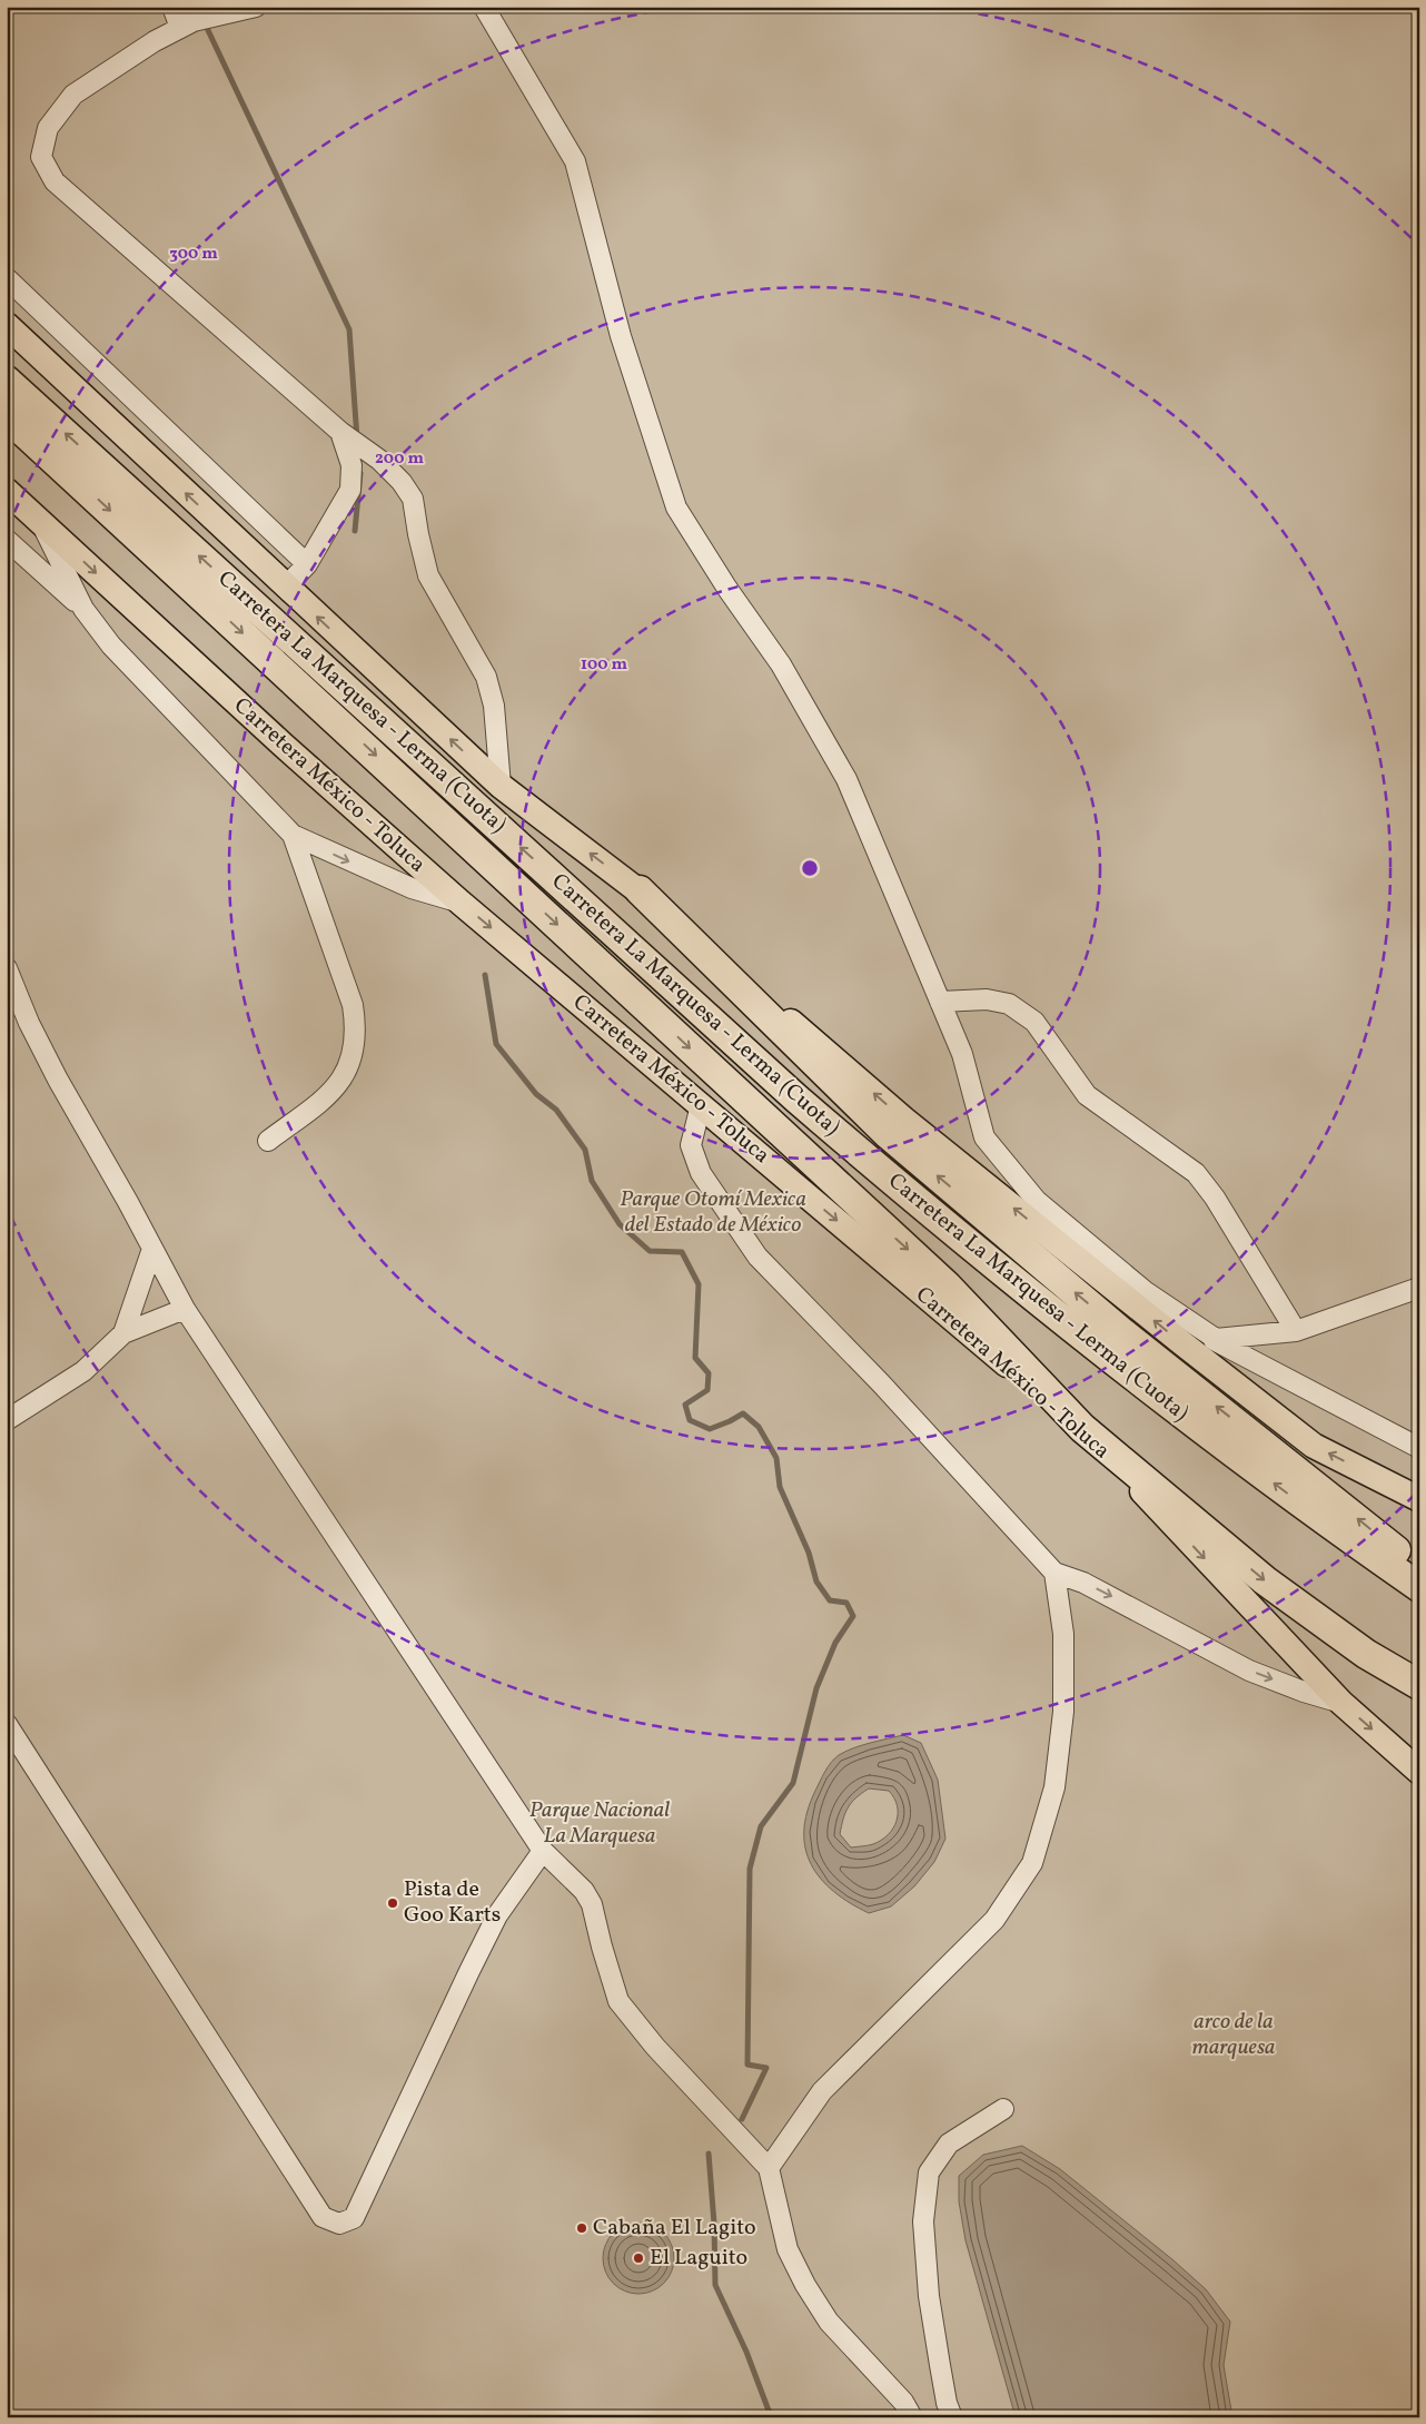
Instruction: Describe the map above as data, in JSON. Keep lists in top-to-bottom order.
{
  "streets": {
    "highway": ["Carretera La Marquesa - Lerma (Cuota)"],
    "main road": ["Carretera México - Toluca"]
  },
  "crossings": [
    ["Carretera La Marquesa - Lerma (Cuota)", "Carretera México - Toluca"]
  ],
  "parks": ["Parque Otomí Mexica del Estado de México", "Parque Nacional La Marquesa", "arco de la marquesa"],
  "places": ["Pista de Goo Karts", "Cabaña El Lagito", "El Laguito"],
  "rings": ["300 m", "200 m", "100 m"]
}
